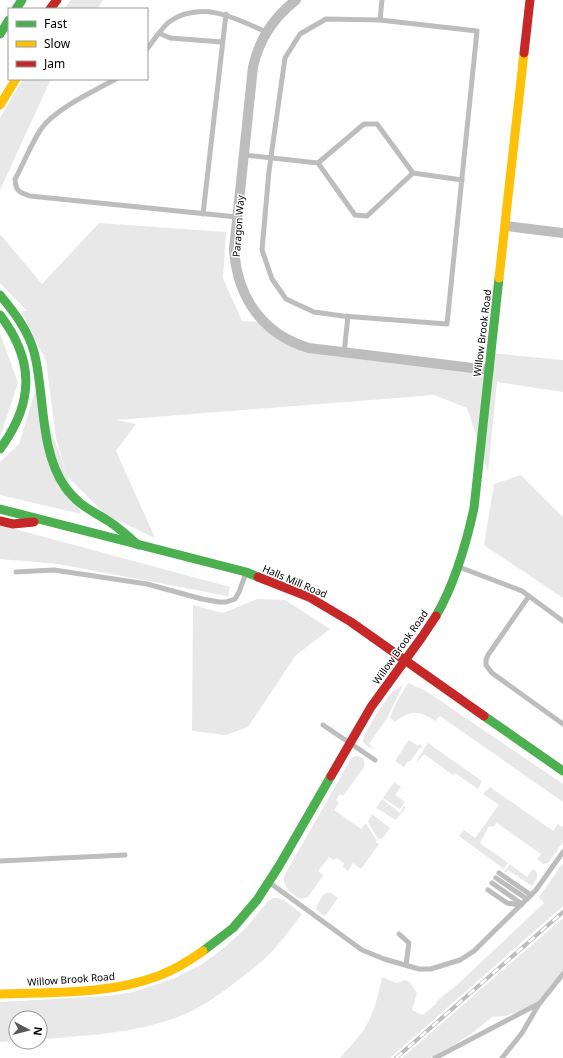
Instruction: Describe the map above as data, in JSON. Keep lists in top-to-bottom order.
{
  "streets": {
    "main road": ["Willow Brook Road", "Halls Mill Road"],
    "street": ["Paragon Way"]
  },
  "crossings": [
    ["Paragon Way", "Willow Brook Road"],
    ["Willow Brook Road", "Halls Mill Road"]
  ],
  "legend": ["Fast", "Slow", "Jam"],
  "north": "right"
}
